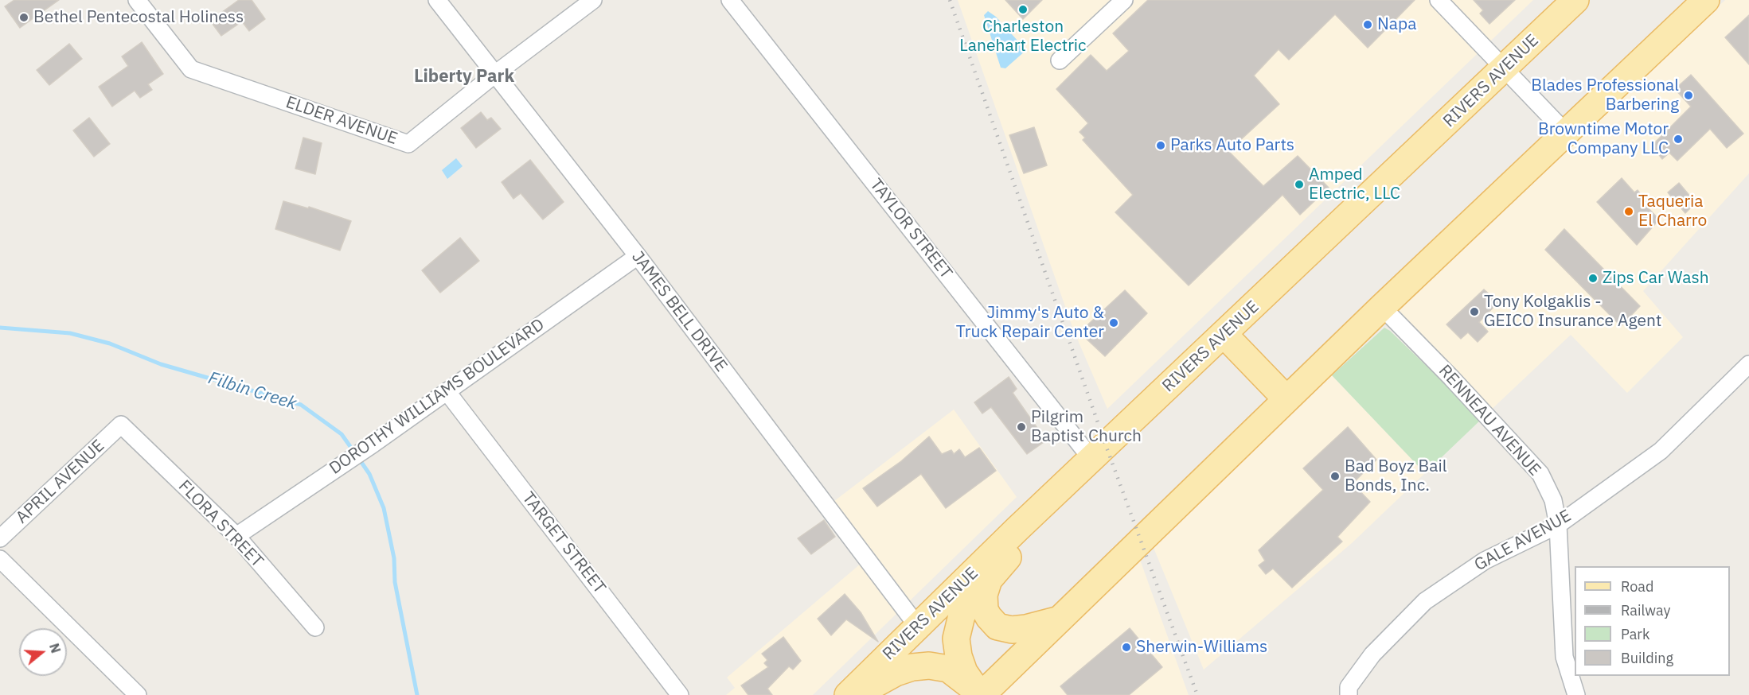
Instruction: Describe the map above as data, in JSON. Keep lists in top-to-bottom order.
{
  "streets": {
    "main road": ["RIVERS AVENUE"],
    "street": [
      "ELDER AVENUE",
      "TAYLOR STREET",
      "JAMES BELL DRIVE",
      "DOROTHY WILLIAMS BOULEVARD",
      "RENNEAU AVENUE",
      "APRIL AVENUE",
      "FLORA STREET",
      "GALE AVENUE",
      "TARGET STREET"
    ]
  },
  "crossings": [
    ["RIVERS AVENUE", "TAYLOR STREET"],
    ["RIVERS AVENUE", "JAMES BELL DRIVE"],
    ["ELDER AVENUE", "JAMES BELL DRIVE"],
    ["JAMES BELL DRIVE", "DOROTHY WILLIAMS BOULEVARD"],
    ["DOROTHY WILLIAMS BOULEVARD", "FLORA STREET"],
    ["DOROTHY WILLIAMS BOULEVARD", "TARGET STREET"],
    ["RENNEAU AVENUE", "GALE AVENUE"],
    ["APRIL AVENUE", "FLORA STREET"]
  ],
  "districts": ["Liberty Park"],
  "water": ["Filbin Creek"],
  "places": [
    "Charleston Lanehart Electric",
    "Bethel Pentecostal Holiness",
    "Napa",
    "Blades Professional Barbering",
    "Browntime Motor Company LLC",
    "Parks Auto Parts",
    "Amped Electric, LLC",
    "Taqueria El Charro",
    "Zips Car Wash",
    "Tony Kolgaklis - GEICO Insurance Agent",
    "Jimmy's Auto & Truck Repair Center",
    "Pilgrim Baptist Church",
    "Bad Boyz Bail Bonds, Inc.",
    "Sherwin-Williams"
  ],
  "legend": [
    "Road",
    "Railway",
    "Park",
    "Building"
  ],
  "north": "right"
}
